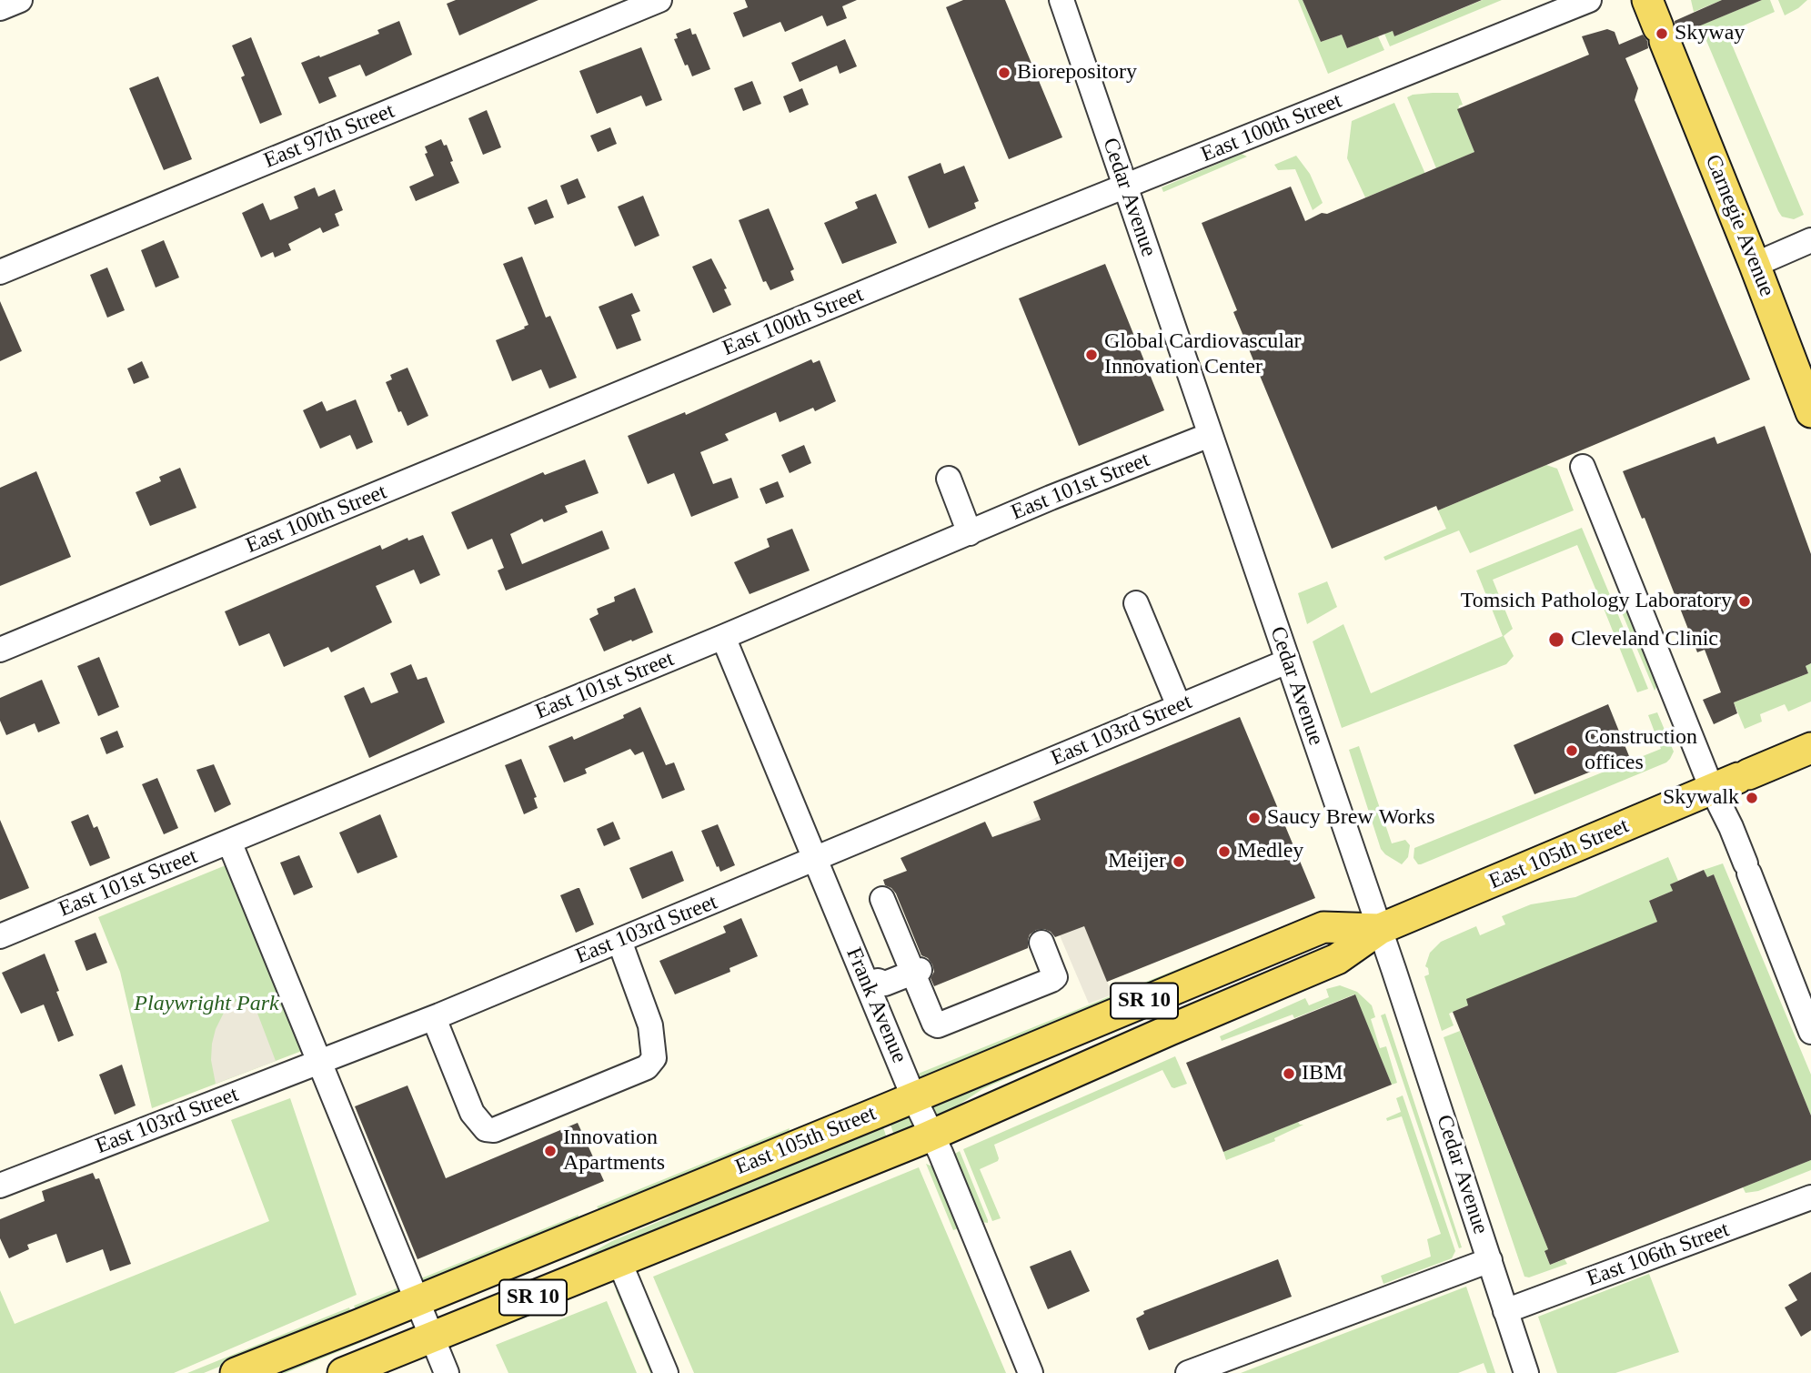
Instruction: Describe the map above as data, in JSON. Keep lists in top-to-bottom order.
{
  "streets": {
    "main road": ["Carnegie Avenue", "East 105th Street", "SR 10"],
    "street": [
      "East 100th Street",
      "East 97th Street",
      "Cedar Avenue",
      "East 101st Street",
      "East 103rd Street",
      "Frank Avenue",
      "East 106th Street"
    ]
  },
  "crossings": [
    ["East 100th Street", "Cedar Avenue"],
    ["Cedar Avenue", "East 101st Street"],
    ["Cedar Avenue", "East 103rd Street"],
    ["Cedar Avenue", "East 105th Street"],
    ["Cedar Avenue", "East 106th Street"],
    ["East 101st Street", "Frank Avenue"],
    ["East 103rd Street", "Frank Avenue"],
    ["East 105th Street", "Frank Avenue"]
  ],
  "parks": ["Playwright Park"],
  "places": [
    "Skyway",
    "Biorepository",
    "Global Cardiovascular Innovation Center",
    "Tomsich Pathology Laboratory",
    "Cleveland Clinic",
    "Construction offices",
    "Skywalk",
    "Saucy Brew Works",
    "Medley",
    "Meijer",
    "IBM",
    "Innovation Apartments"
  ]
}
